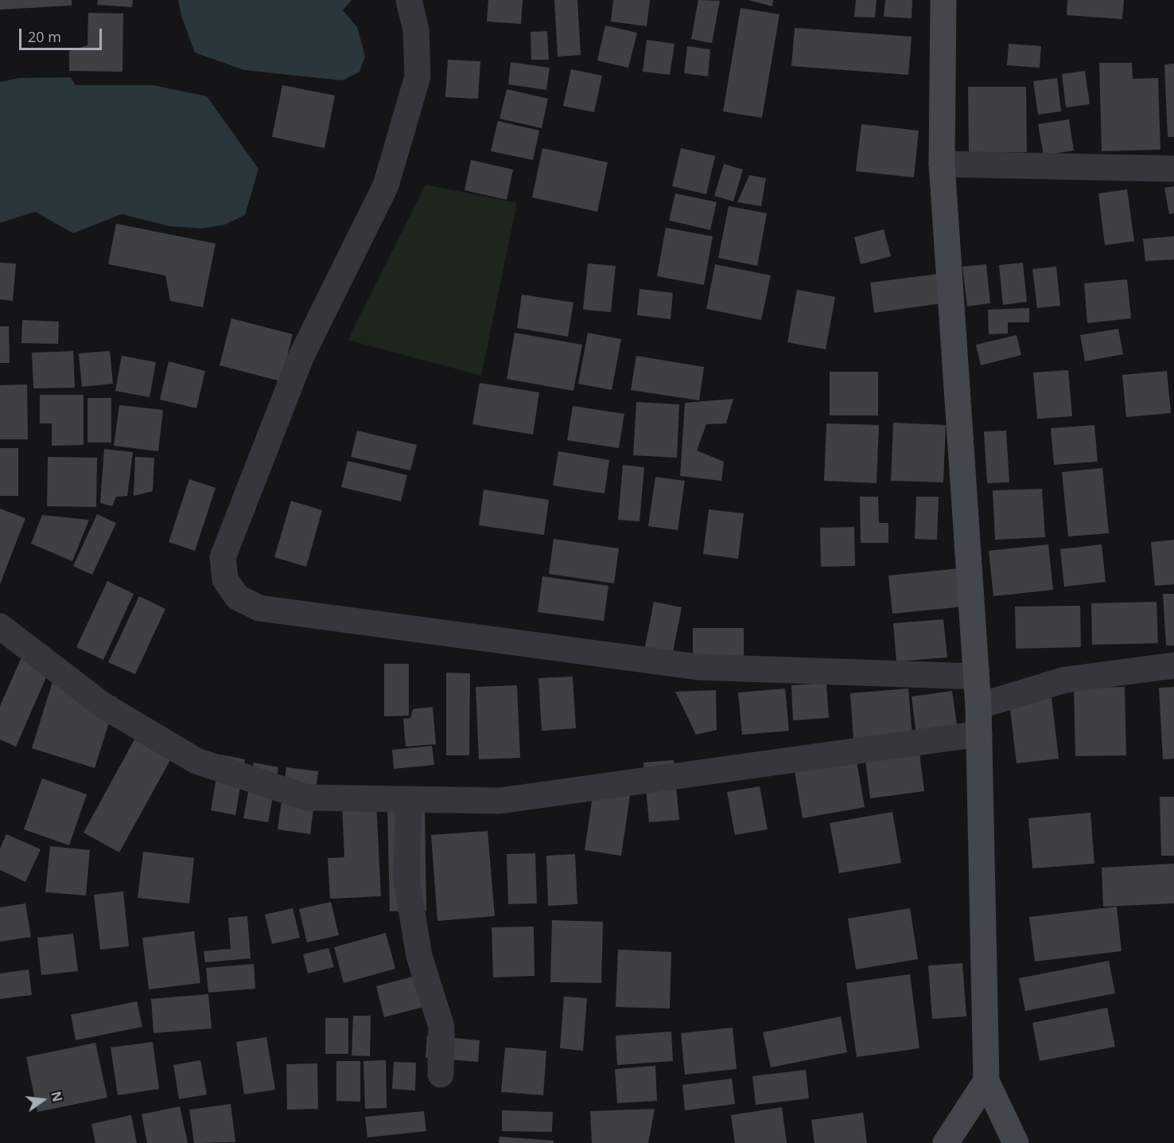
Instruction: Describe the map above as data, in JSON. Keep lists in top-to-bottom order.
{
  "scale_bar": "20 m",
  "north": "right"
}
